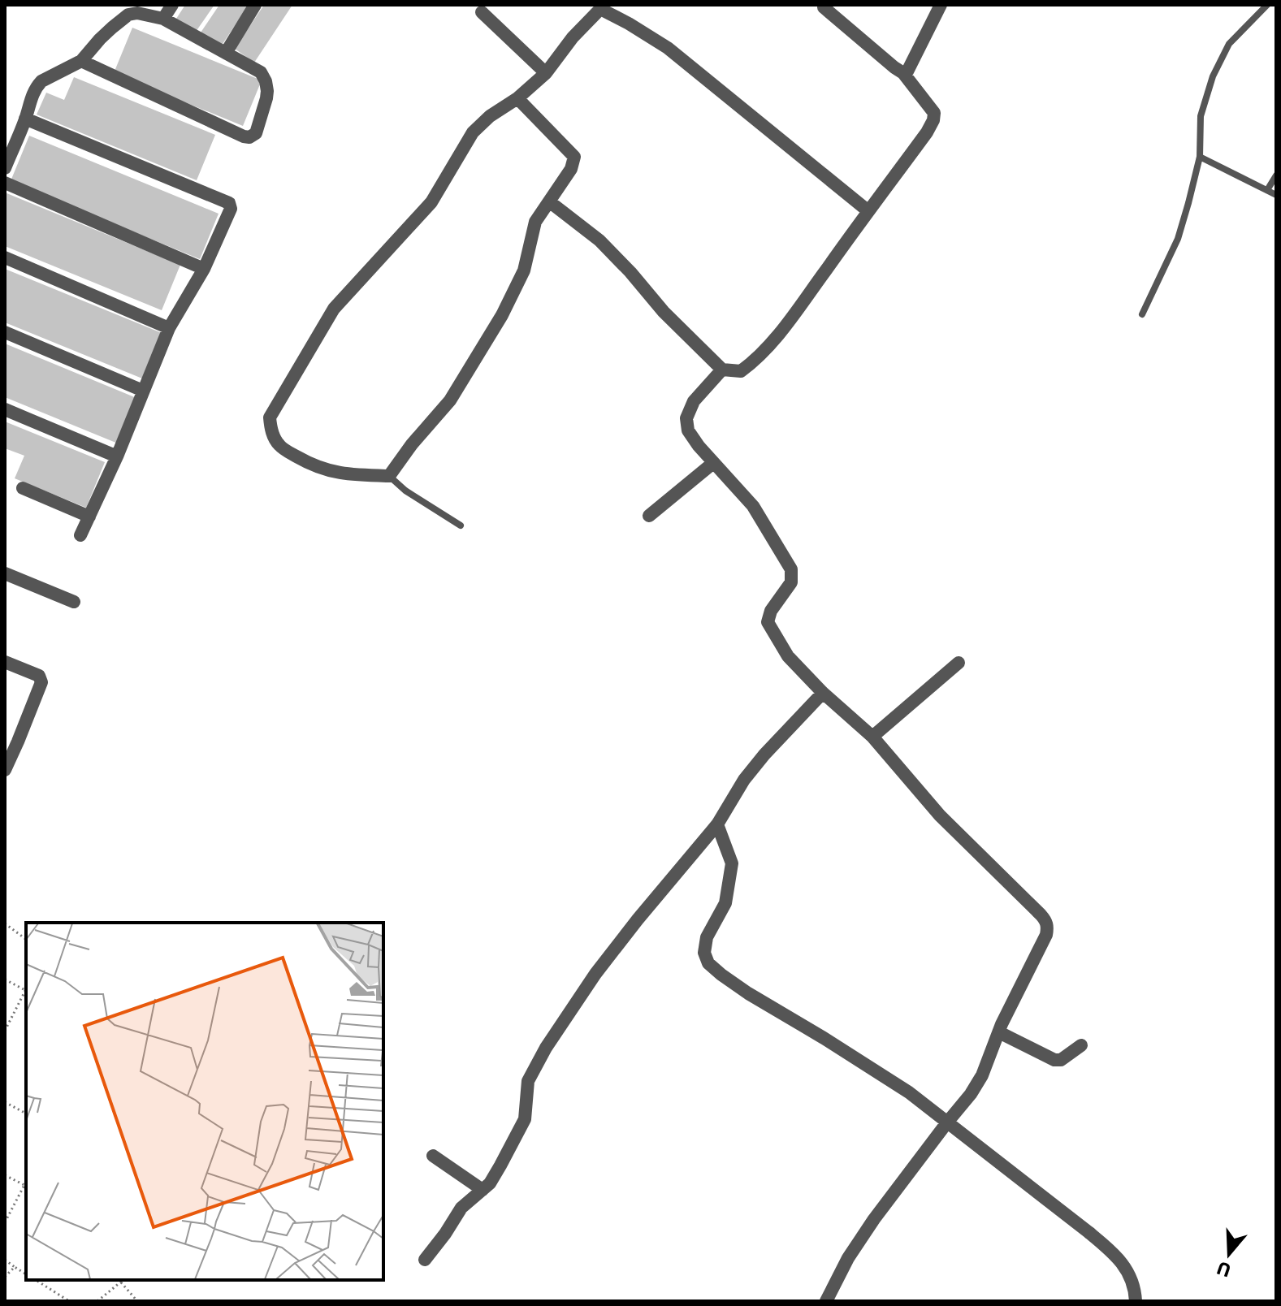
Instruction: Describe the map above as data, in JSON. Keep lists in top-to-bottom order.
{
  "north": "bottom"
}
